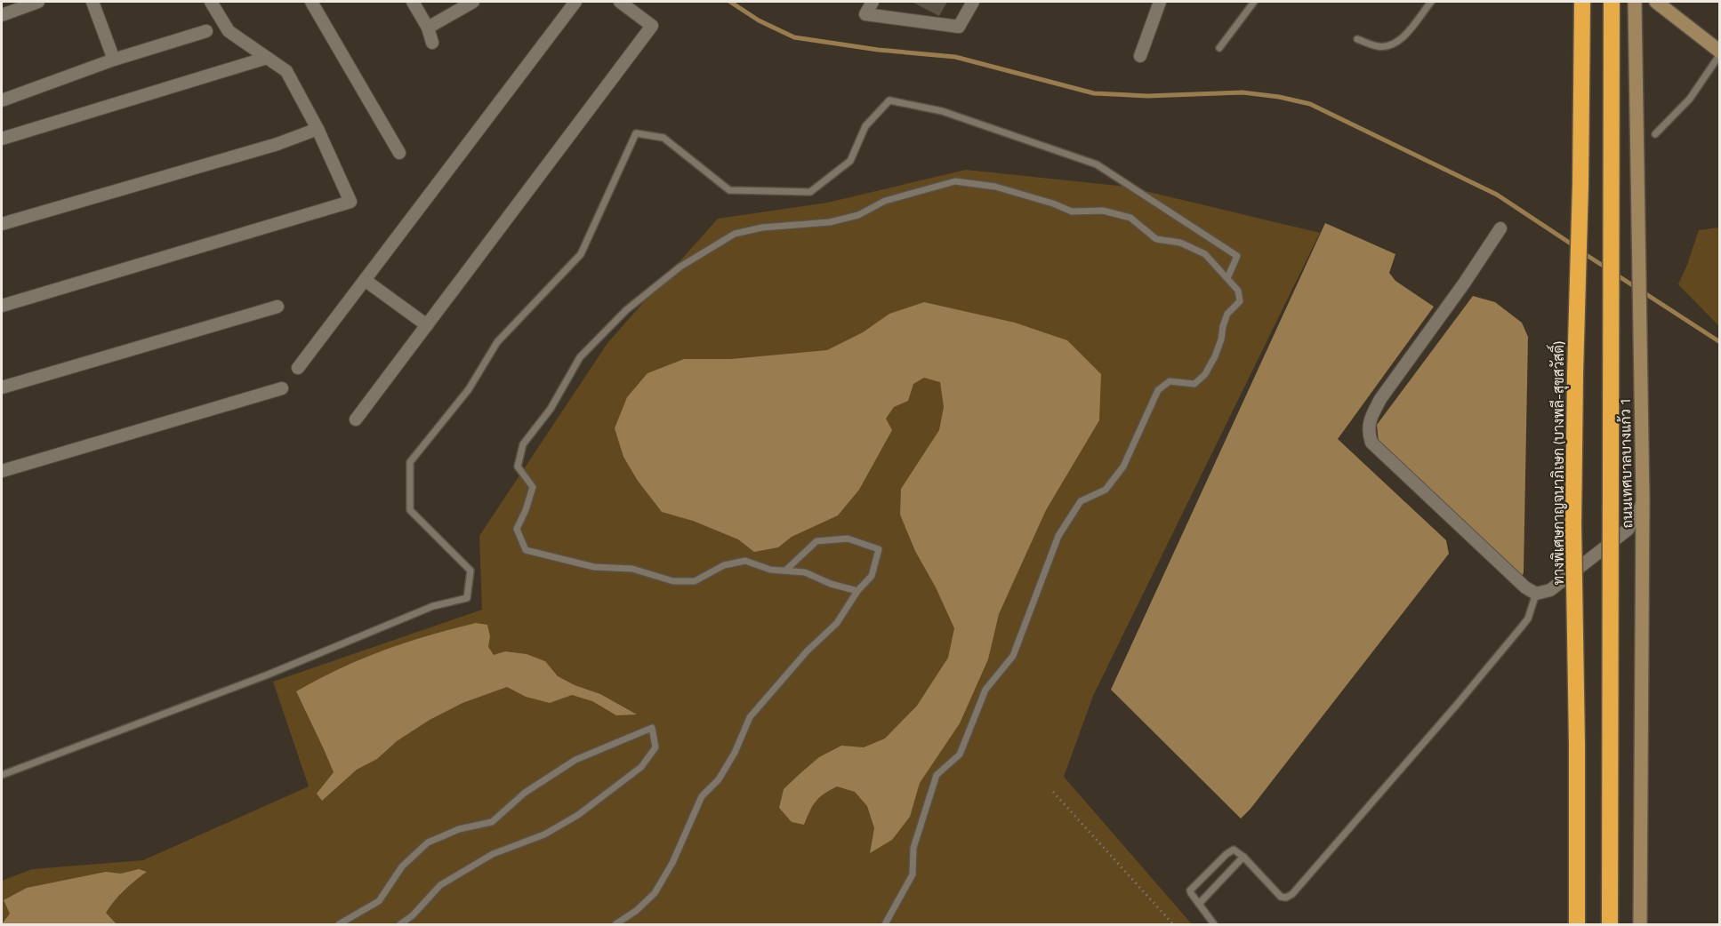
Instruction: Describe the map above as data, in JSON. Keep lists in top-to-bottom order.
{
  "streets": {
    "highway": ["ทางพิเศษกาญจนาภิเษก (บางพลี-สุขสวัสดิ์)"],
    "main road": ["ถนนเทศบาลบางแก้ว 1"]
  }
}
